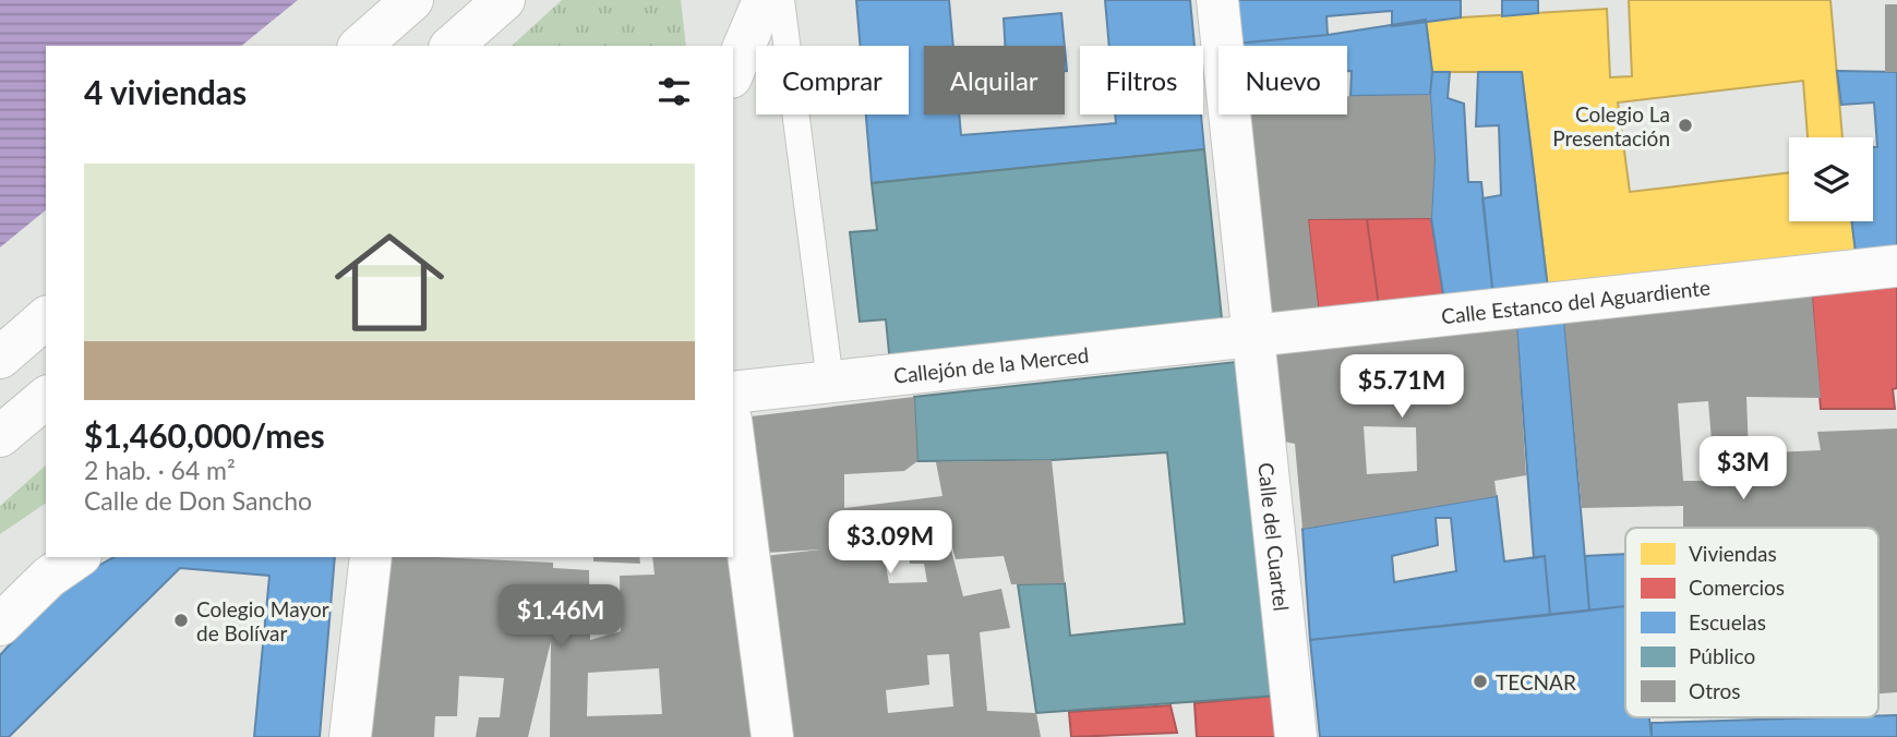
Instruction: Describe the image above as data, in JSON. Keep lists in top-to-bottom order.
{
  "streets": {
    "street": ["Calle Estanco del Aguardiente", "Callejón de la Merced", "Calle del Cuartel"]
  },
  "crossings": [
    ["Calle Estanco del Aguardiente", "Callejón de la Merced"],
    ["Calle Estanco del Aguardiente", "Calle del Cuartel"],
    ["Callejón de la Merced", "Calle del Cuartel"]
  ],
  "places": ["Colegio La Presentación", "Colegio Mayor de Bolívar", "TECNAR"],
  "legend": [
    "Viviendas",
    "Comercios",
    "Escuelas",
    "Público",
    "Otros"
  ],
  "page": {
    "chip": [
      "Comprar",
      "Alquilar",
      "Filtros",
      "Nuevo"
    ],
    "heading": "4 viviendas",
    "list": [
      {
        "name": "$1,460,000/mes",
        "note": "2 hab. · 64 m² · Calle de Don Sancho"
      }
    ],
    "price": [
      "$5.71M",
      "$3M",
      "$3.09M",
      "$1.46M"
    ]
  }
}
